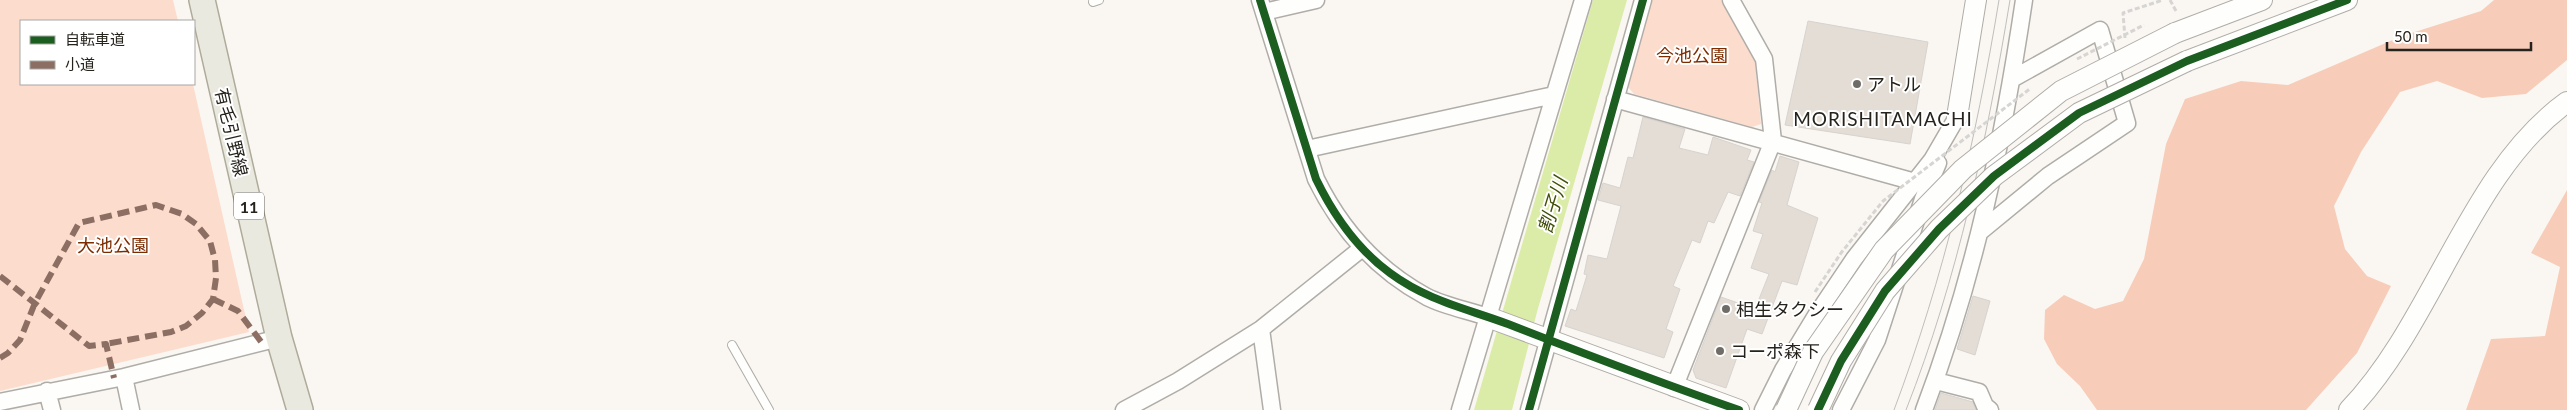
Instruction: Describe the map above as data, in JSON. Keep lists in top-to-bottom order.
{
  "streets": {
    "main road": ["有毛引野線", "11"]
  },
  "districts": ["MORISHITAMACHI"],
  "water": ["割子川"],
  "parks": ["今池公園", "大池公園"],
  "places": ["アトル", "相生タクシー", "コーポ森下"],
  "legend": ["自転車道", "小道"],
  "scale_bar": "50 m"
}
